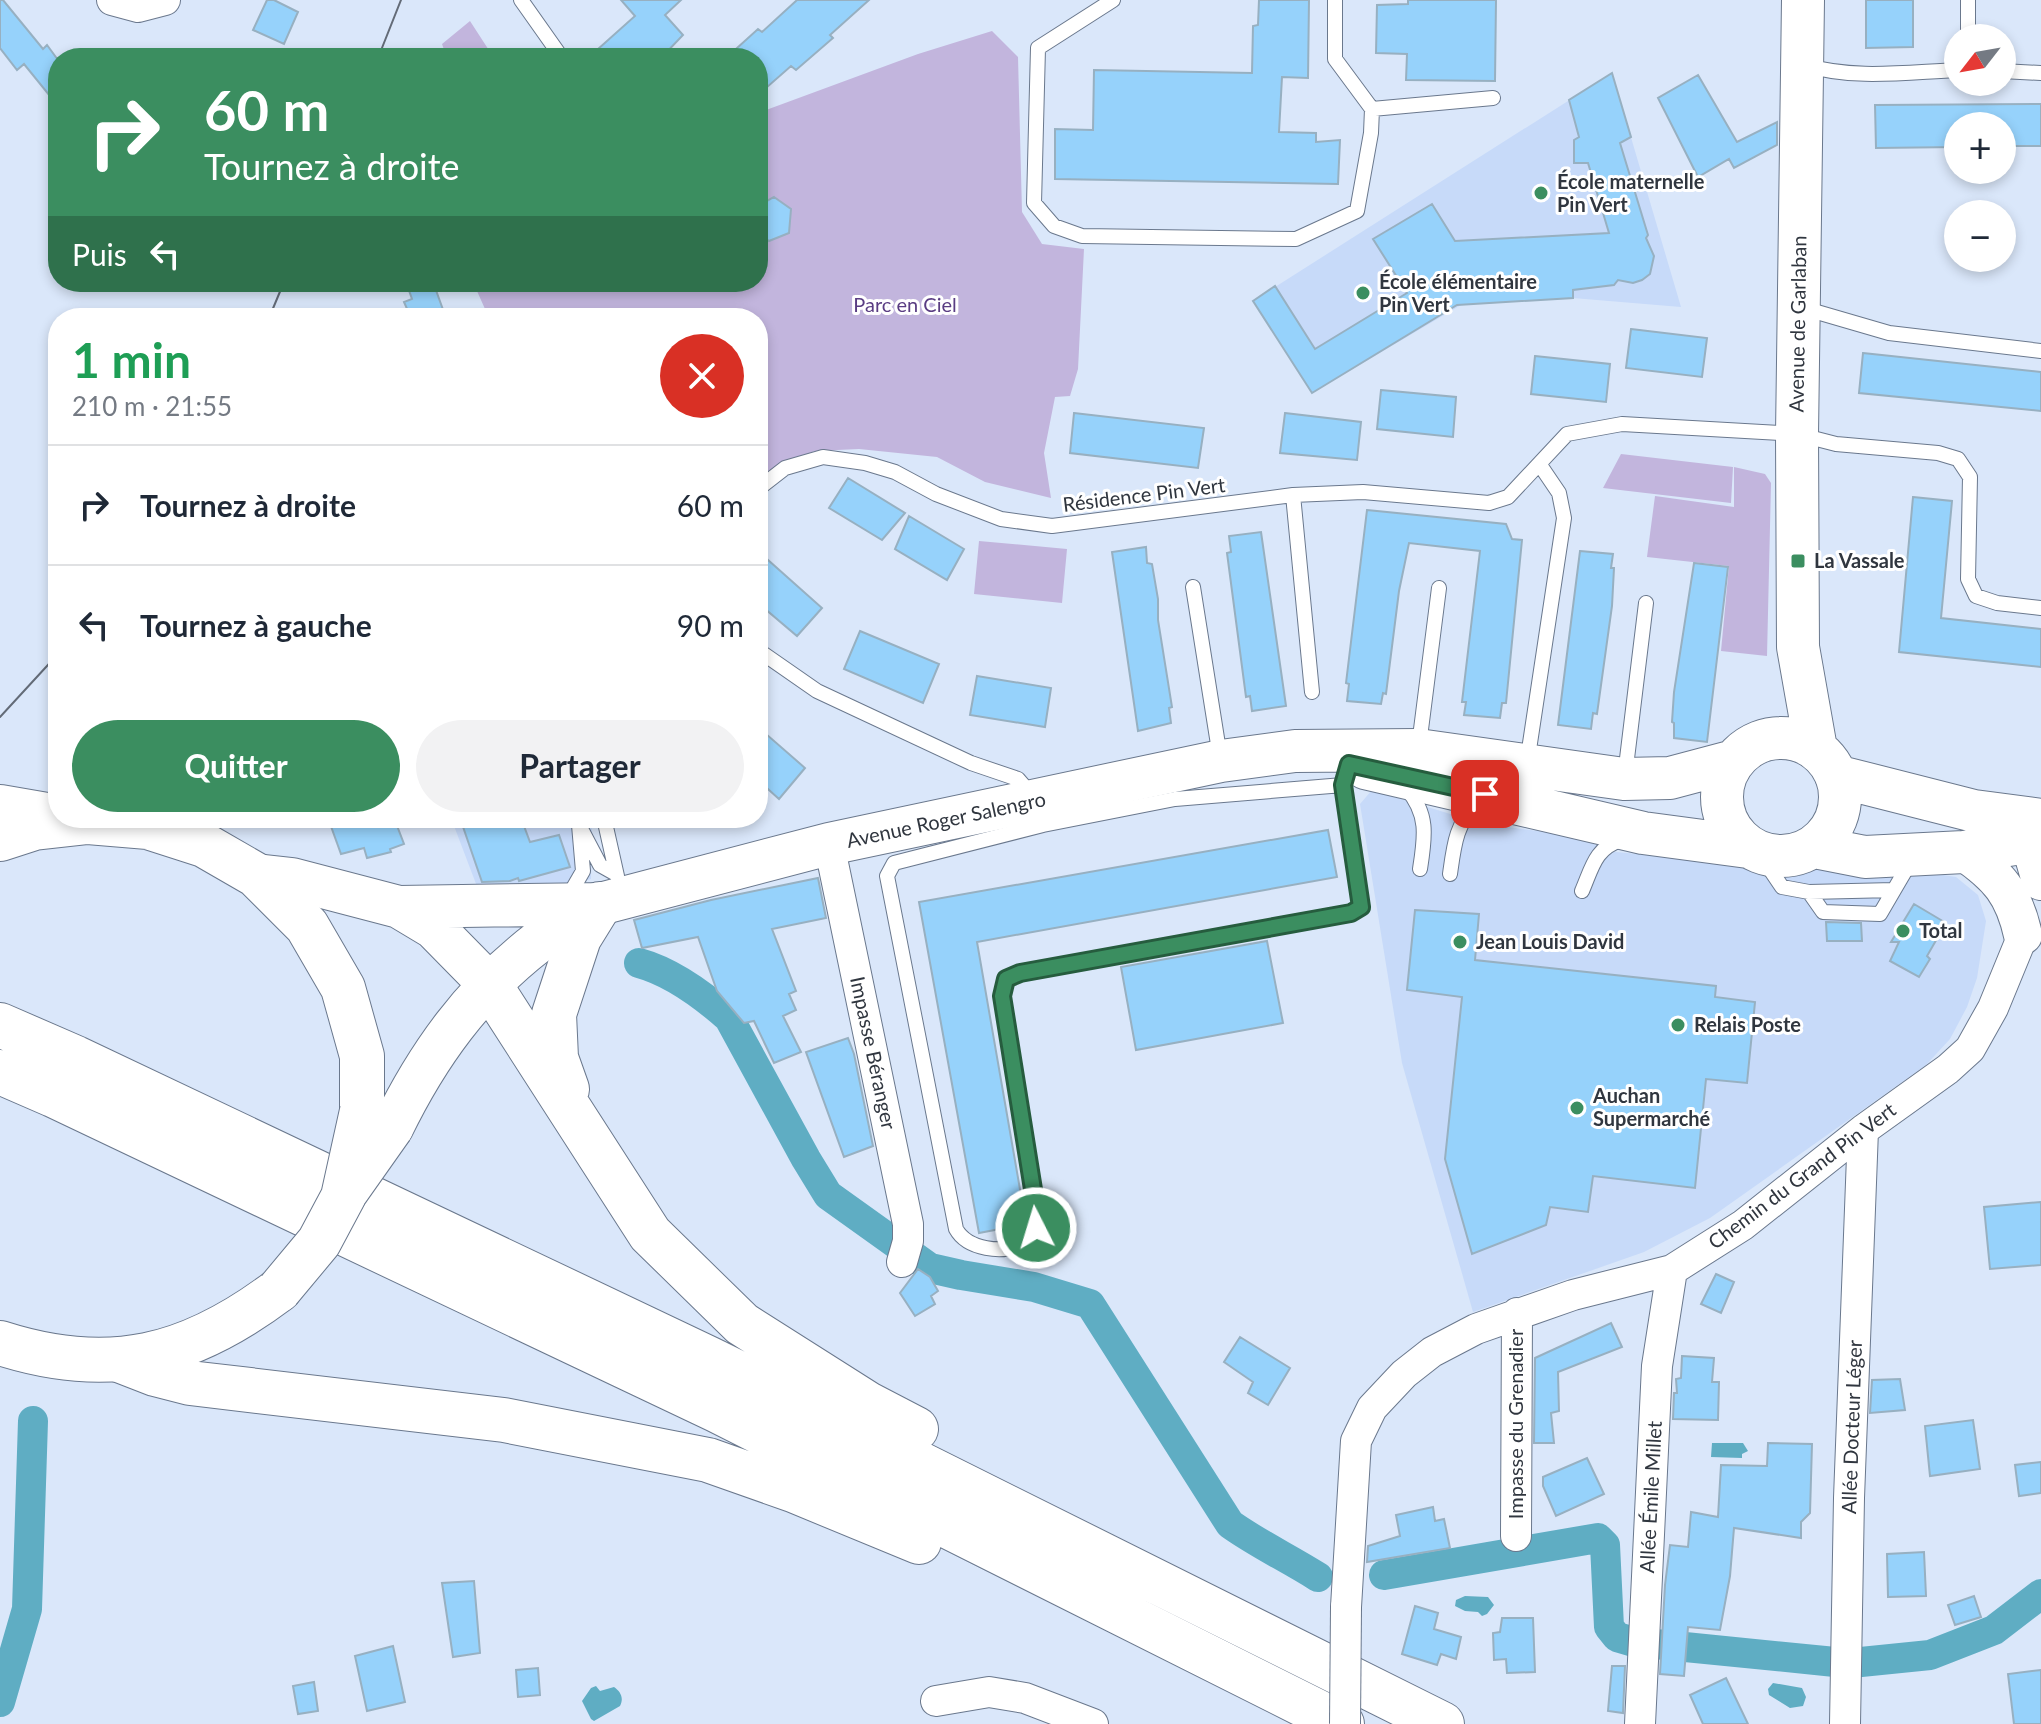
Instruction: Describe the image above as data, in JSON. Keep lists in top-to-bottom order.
{
  "streets": {
    "main road": ["Avenue de Garlaban", "Avenue Roger Salengro"],
    "street": [
      "Impasse Béranger",
      "Chemin du Grand Pin Vert",
      "Impasse du Grenadier",
      "Allée Docteur Léger",
      "Allée Émile Millet"
    ],
    "lane": ["Résidence Pin Vert"]
  },
  "crossings": [
    ["Avenue de Garlaban", "Résidence Pin Vert"],
    ["Avenue de Garlaban", "Avenue Roger Salengro"],
    ["Avenue Roger Salengro", "Impasse Béranger"],
    ["Chemin du Grand Pin Vert", "Impasse du Grenadier"],
    ["Chemin du Grand Pin Vert", "Allée Docteur Léger"],
    ["Chemin du Grand Pin Vert", "Allée Émile Millet"]
  ],
  "parks": ["Parc en Ciel"],
  "places": {
    "other": [
      "École maternelle Pin Vert",
      "École élémentaire Pin Vert",
      "Total",
      "Jean Louis David",
      "Relais Poste",
      "Auchan Supermarché"
    ],
    "transit": ["La Vassale"]
  },
  "north": "bottom left",
  "page": {
    "map_buttons": ["+", "−"],
    "turn": ["60 m", "Tournez à droite"],
    "then": "Puis",
    "heading": ["1 min", "210 m · 21:55"],
    "list": [
      {
        "name": "Tournez à droite",
        "value": "60 m"
      },
      {
        "name": "Tournez à gauche",
        "value": "90 m"
      }
    ],
    "buttons": ["Quitter", "Partager"]
  }
}
